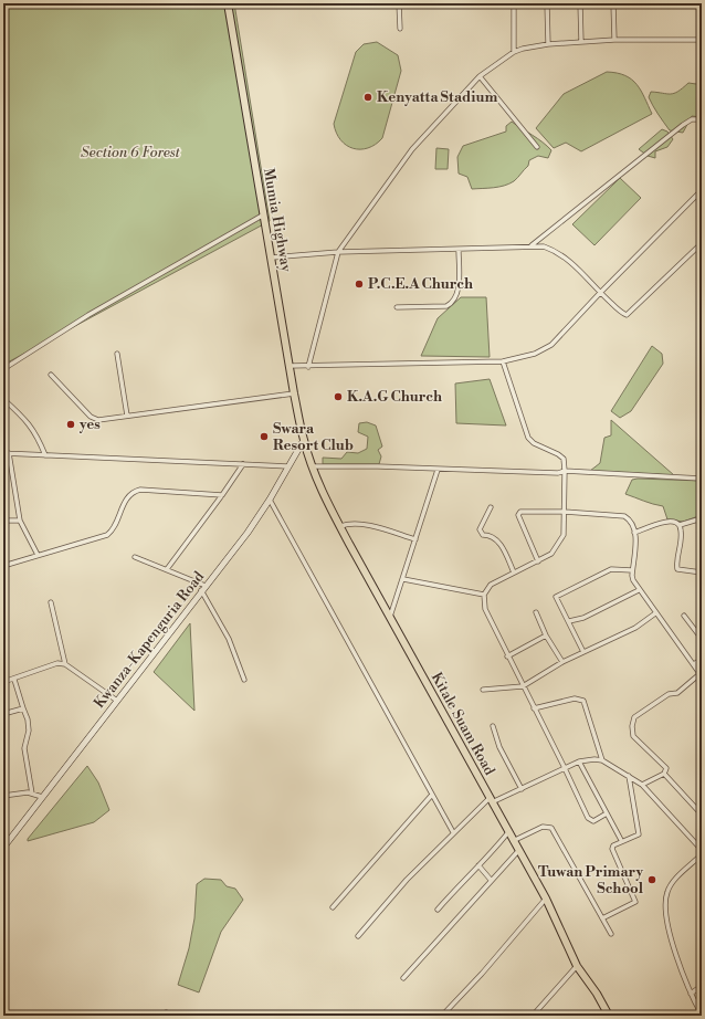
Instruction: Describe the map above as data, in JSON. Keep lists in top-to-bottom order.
{
  "streets": {
    "highway": ["Mumia Highway", "Kitale Suam Road"],
    "street": ["Kwanza-Kapenguria Road"]
  },
  "crossings": [
    ["Mumia Highway", "Kwanza-Kapenguria Road"],
    ["Mumia Highway", "Kitale Suam Road"],
    ["Kwanza-Kapenguria Road", "Kitale Suam Road"]
  ],
  "parks": ["Section 6 Forest"],
  "places": [
    "Kenyatta Stadium",
    "P.C.E.A Church",
    "K.A.G Church",
    "yes",
    "Swara Resort Club",
    "Tuwan Primary School"
  ]
}
